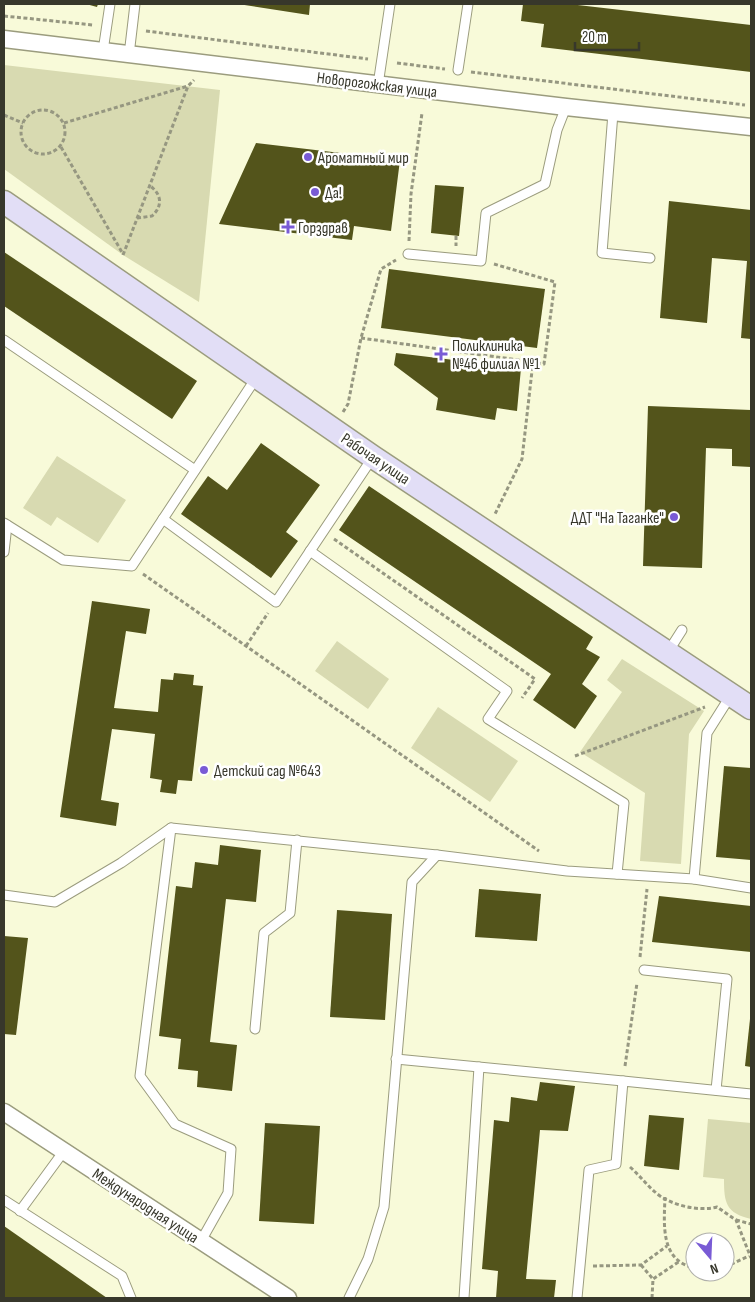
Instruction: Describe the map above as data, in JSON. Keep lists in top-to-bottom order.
{
  "streets": {
    "street": ["Новорогожская улица", "Рабочая улица", "Международная улица"]
  },
  "places": {
    "other": [
      "Ароматный мир",
      "Да!",
      "ДДТ \"На Таганке\"",
      "Детский сад №643"
    ],
    "health": ["Горздрав", "Поликлиника №46 филиал №1"]
  },
  "scale_bar": "20 m",
  "north": "bottom"
}
